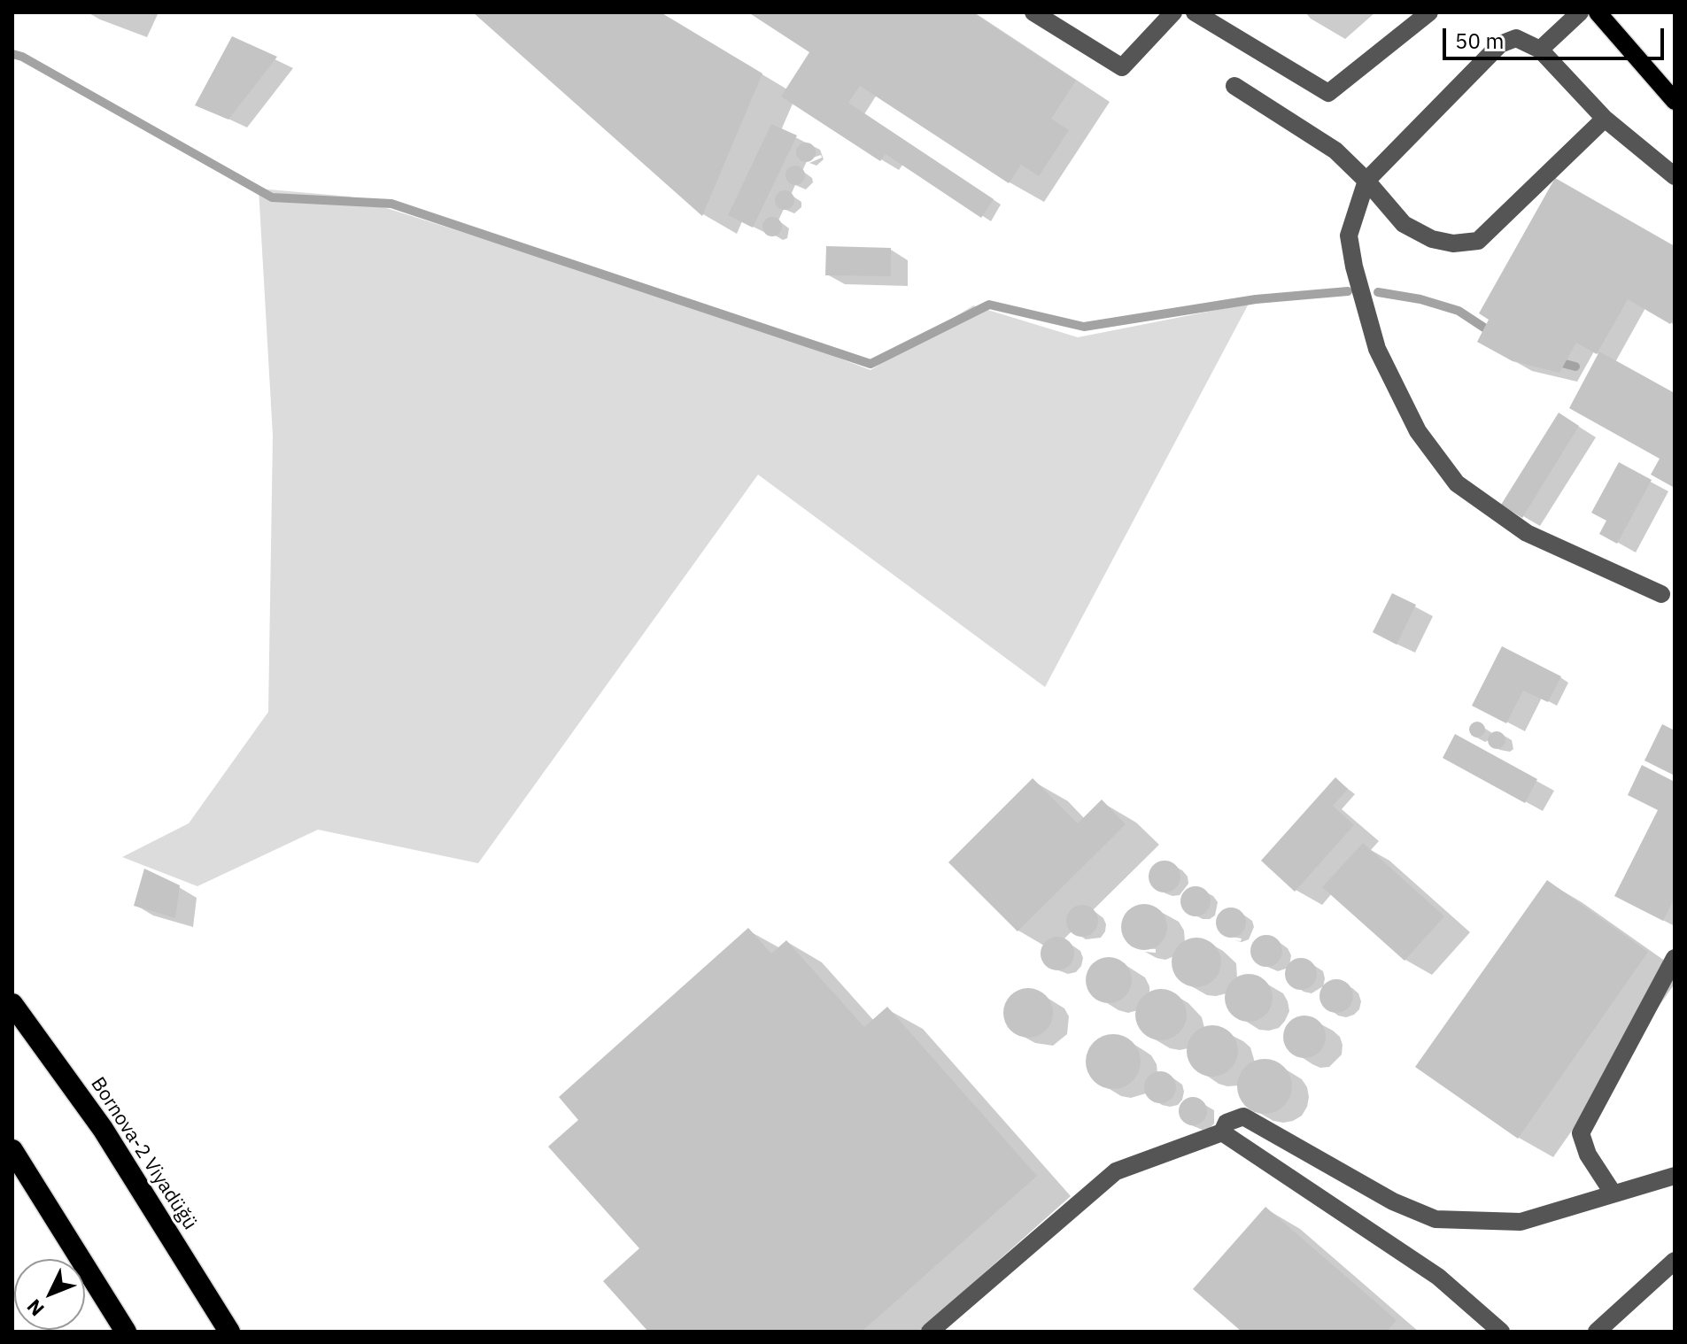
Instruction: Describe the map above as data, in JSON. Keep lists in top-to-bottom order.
{
  "streets": {
    "highway": ["Bornova-2 Viyadüğü"]
  },
  "scale_bar": "50 m",
  "north": "bottom left"
}
